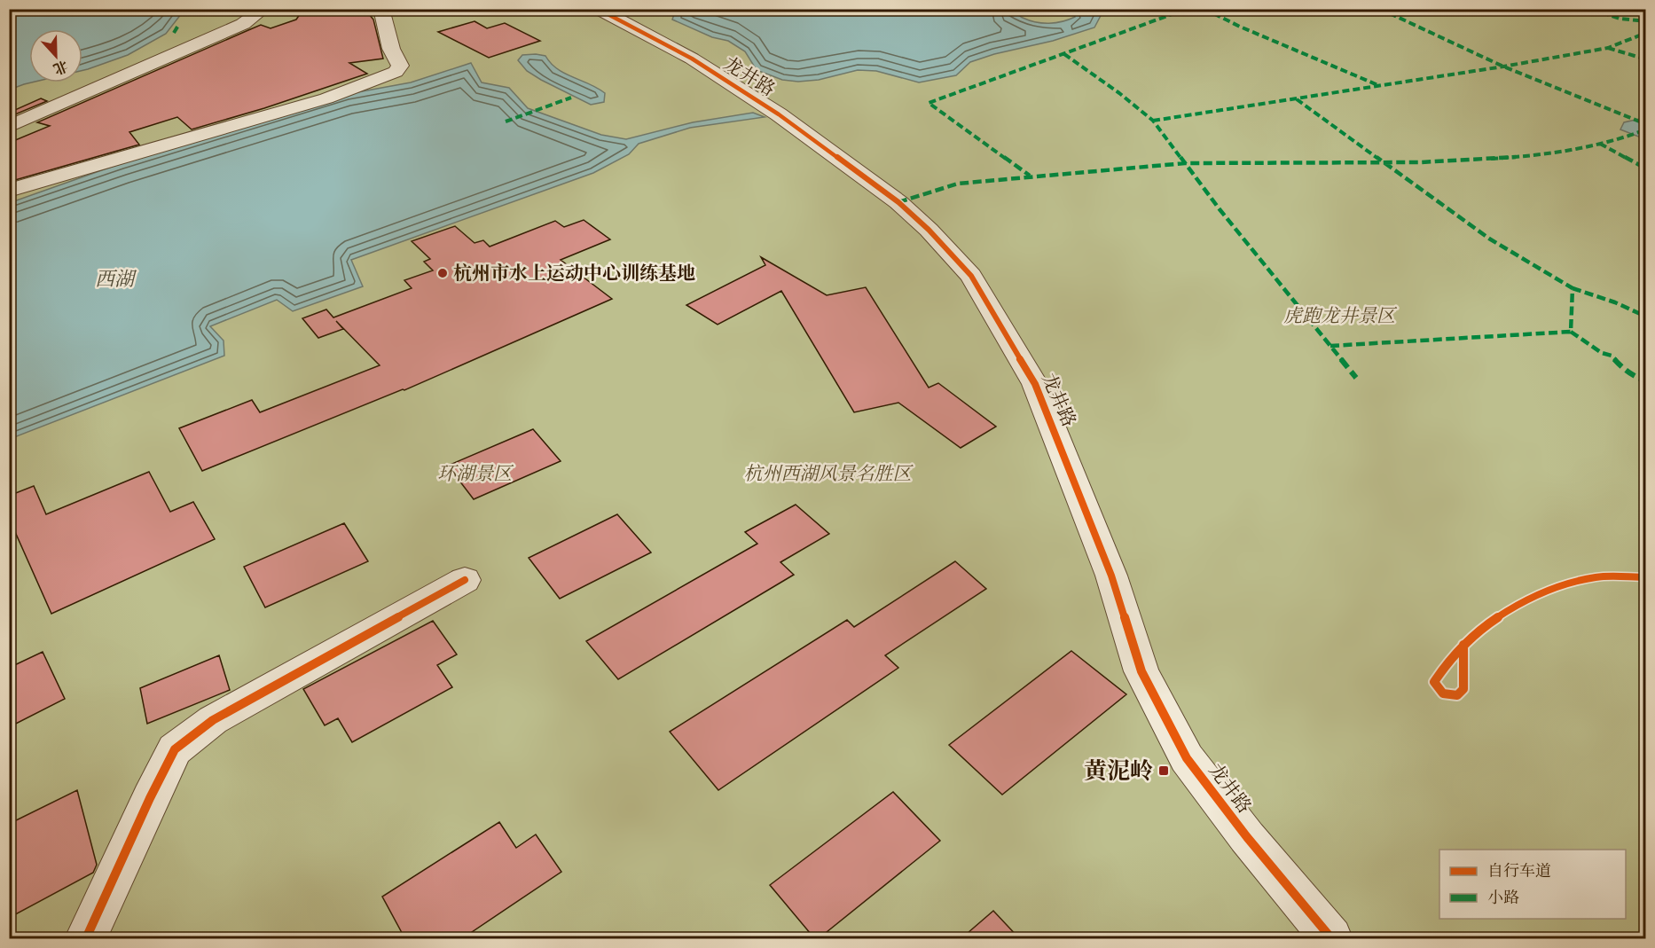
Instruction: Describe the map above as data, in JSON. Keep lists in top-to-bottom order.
{
  "streets": {
    "street": ["龙井路"]
  },
  "water": ["西湖"],
  "parks": ["虎跑龙井景区", "环湖景区", "杭州西湖风景名胜区"],
  "places": {
    "other": ["杭州市水上运动中心训练基地"],
    "transit": ["黄泥岭"]
  },
  "legend": ["自行车道", "小路"],
  "north": "bottom"
}
